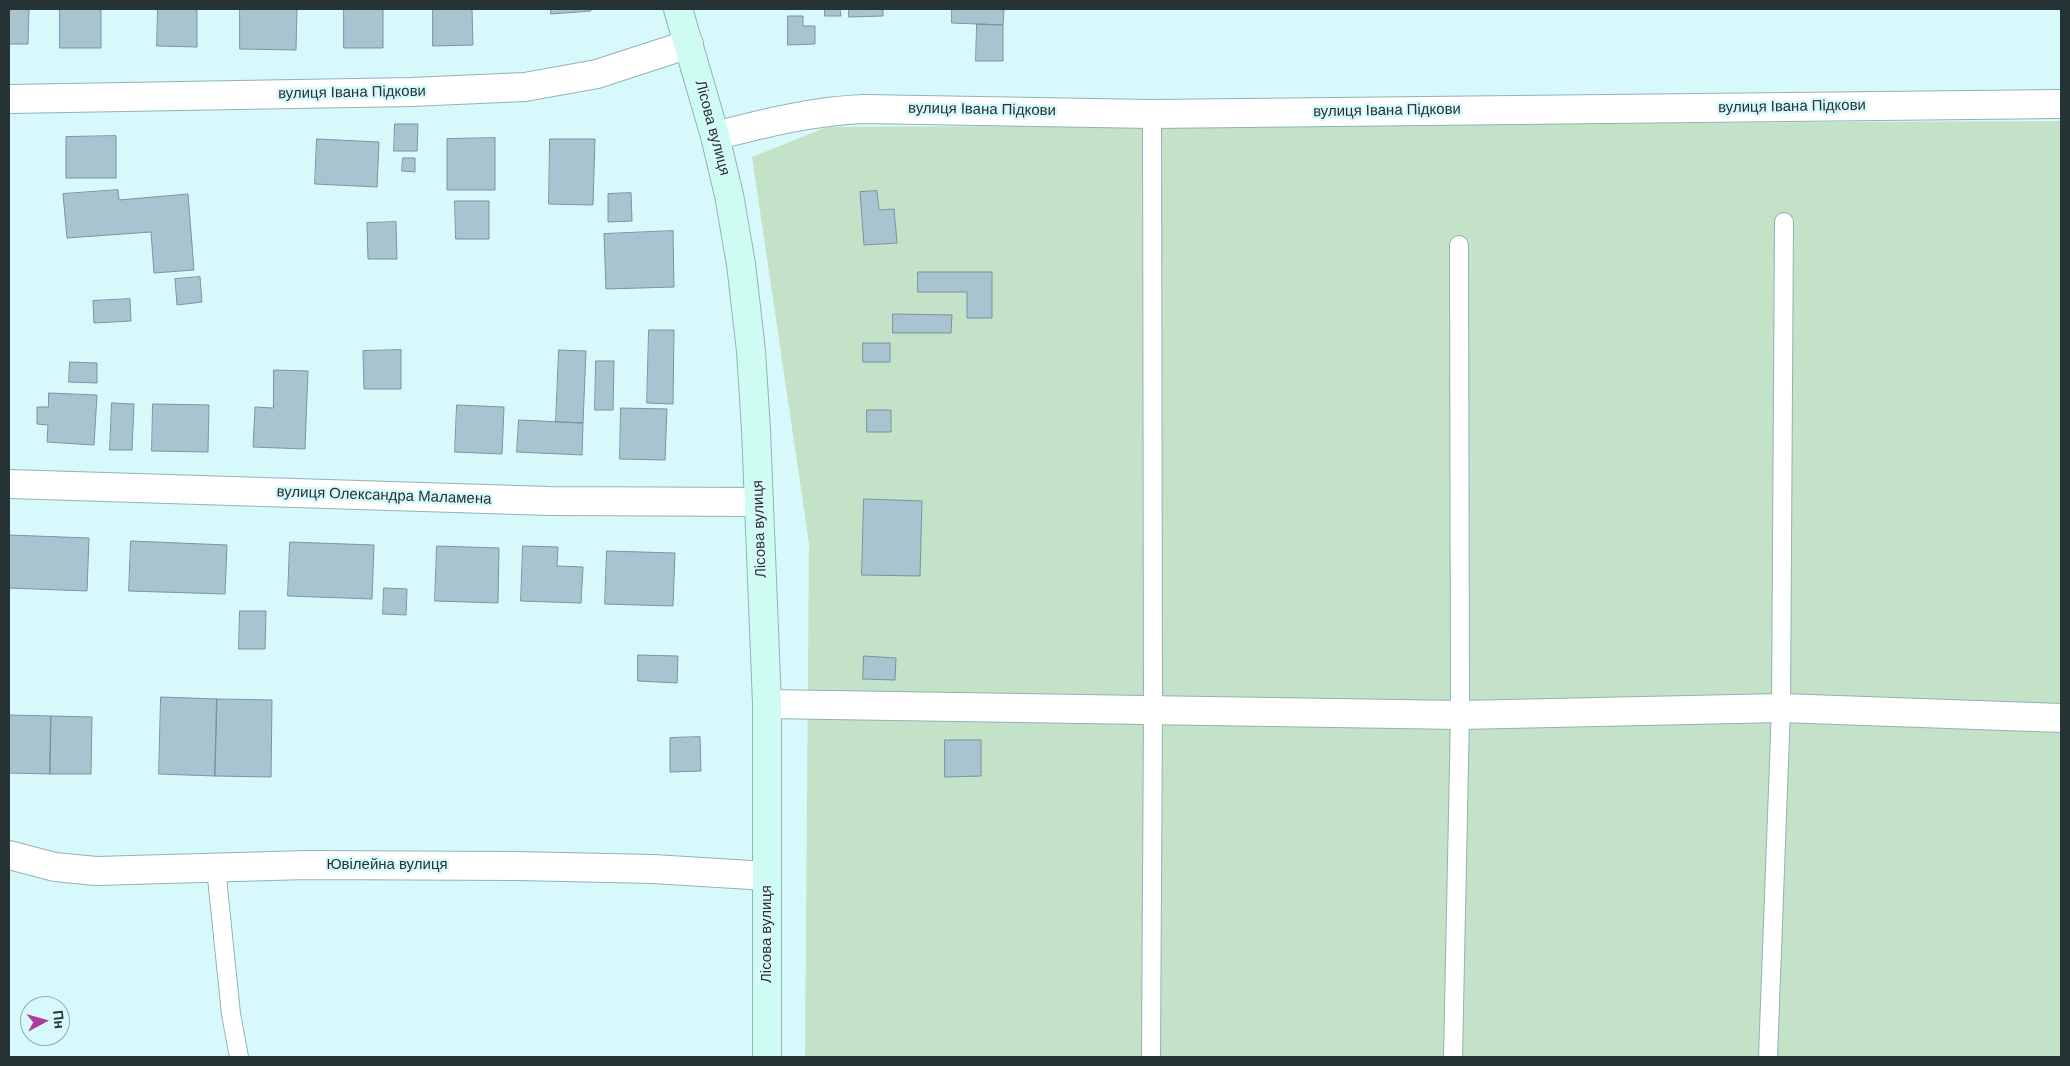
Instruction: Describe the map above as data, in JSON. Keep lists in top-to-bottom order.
{
  "streets": {
    "main road": ["Лісова вулиця"],
    "street": ["вулиця Івана Підкови", "вулиця Олександра Маламена", "Ювілейна вулиця"]
  },
  "crossings": [
    ["вулиця Івана Підкови", "Лісова вулиця"],
    ["Лісова вулиця", "вулиця Олександра Маламена"],
    ["Лісова вулиця", "Ювілейна вулиця"]
  ],
  "north": "right"
}
